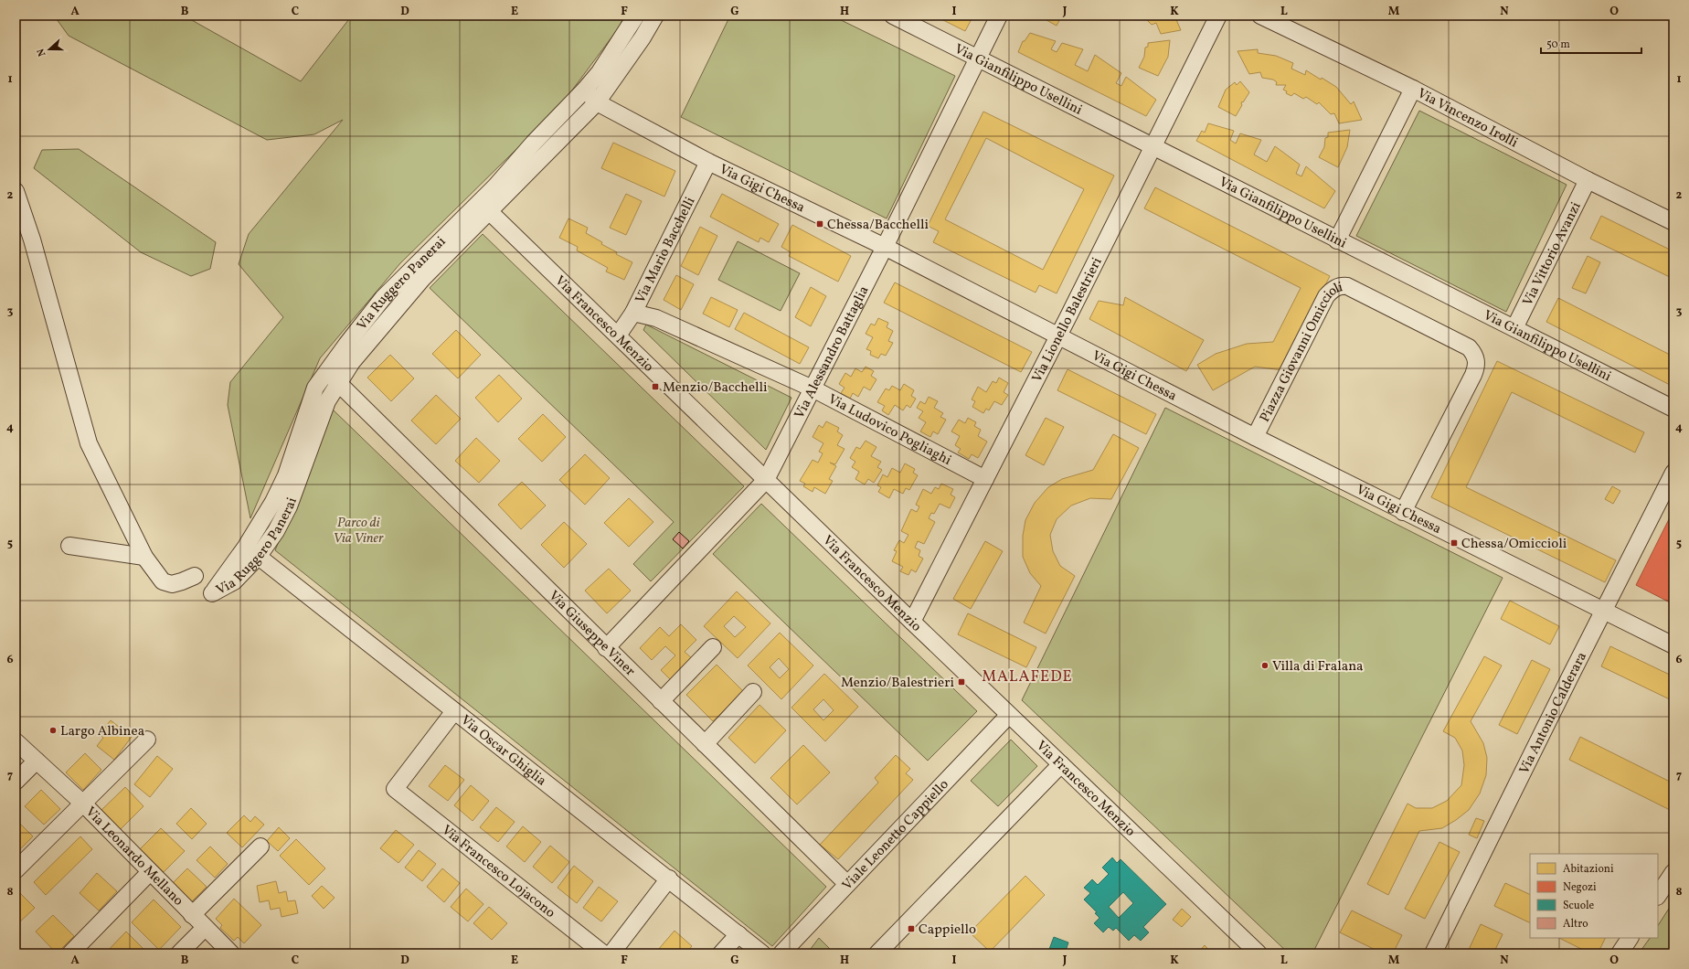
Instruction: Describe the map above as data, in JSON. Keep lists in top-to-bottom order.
{
  "streets": {
    "street": [
      "Via Gianfilippo Usellini",
      "Via Vincenzo Irolli",
      "Via Gigi Chessa",
      "Via Mario Bacchelli",
      "Via Vittorio Avanzi",
      "Via Ruggero Panerai",
      "Via Lionello Balestrieri",
      "Via Francesco Menzio",
      "Via Alessandro Battaglia",
      "Piazza Giovanni Omiccioli",
      "Via Ludovico Pogliaghi",
      "Via Giuseppe Viner",
      "Via Antonio Calderara",
      "Via Oscar Ghiglia",
      "Viale Leonetto Cappiello",
      "Via Leonardo Mellano",
      "Via Francesco Lojacono"
    ]
  },
  "crossings": [
    ["Via Gianfilippo Usellini", "Via Vittorio Avanzi"],
    ["Via Gianfilippo Usellini", "Via Lionello Balestrieri"],
    ["Via Gianfilippo Usellini", "Via Alessandro Battaglia"],
    ["Via Vincenzo Irolli", "Via Vittorio Avanzi"],
    ["Via Gigi Chessa", "Via Mario Bacchelli"],
    ["Via Gigi Chessa", "Via Ruggero Panerai"],
    ["Via Gigi Chessa", "Via Lionello Balestrieri"],
    ["Via Gigi Chessa", "Via Alessandro Battaglia"],
    ["Via Gigi Chessa", "Piazza Giovanni Omiccioli"],
    ["Via Gigi Chessa", "Via Antonio Calderara"],
    ["Via Mario Bacchelli", "Via Francesco Menzio"],
    ["Via Mario Bacchelli", "Via Ludovico Pogliaghi"],
    ["Via Ruggero Panerai", "Via Francesco Menzio"],
    ["Via Ruggero Panerai", "Via Giuseppe Viner"],
    ["Via Ruggero Panerai", "Via Oscar Ghiglia"],
    ["Via Lionello Balestrieri", "Via Francesco Menzio"],
    ["Via Lionello Balestrieri", "Via Ludovico Pogliaghi"],
    ["Via Francesco Menzio", "Via Alessandro Battaglia"],
    ["Via Francesco Menzio", "Viale Leonetto Cappiello"],
    ["Via Alessandro Battaglia", "Via Ludovico Pogliaghi"],
    ["Via Alessandro Battaglia", "Via Giuseppe Viner"],
    ["Via Giuseppe Viner", "Viale Leonetto Cappiello"],
    ["Via Oscar Ghiglia", "Via Francesco Lojacono"]
  ],
  "districts": ["MALAFEDE"],
  "parks": ["Parco di Via Viner"],
  "places": {
    "transit": [
      "Chessa/Bacchelli",
      "Menzio/Bacchelli",
      "Chessa/Omiccioli",
      "Menzio/Balestrieri",
      "Cappiello"
    ],
    "other": ["Villa di Fralana", "Largo Albinea"]
  },
  "legend": [
    "Abitazioni",
    "Negozi",
    "Scuole",
    "Altro"
  ],
  "scale_bar": "50 m",
  "north": "left",
  "grid": {
    "columns": [
      "A",
      "B",
      "C",
      "D",
      "E",
      "F",
      "G",
      "H",
      "I",
      "J",
      "K",
      "L",
      "M",
      "N",
      "O"
    ],
    "rows": [
      "1",
      "2",
      "3",
      "4",
      "5",
      "6",
      "7",
      "8"
    ]
  }
}
